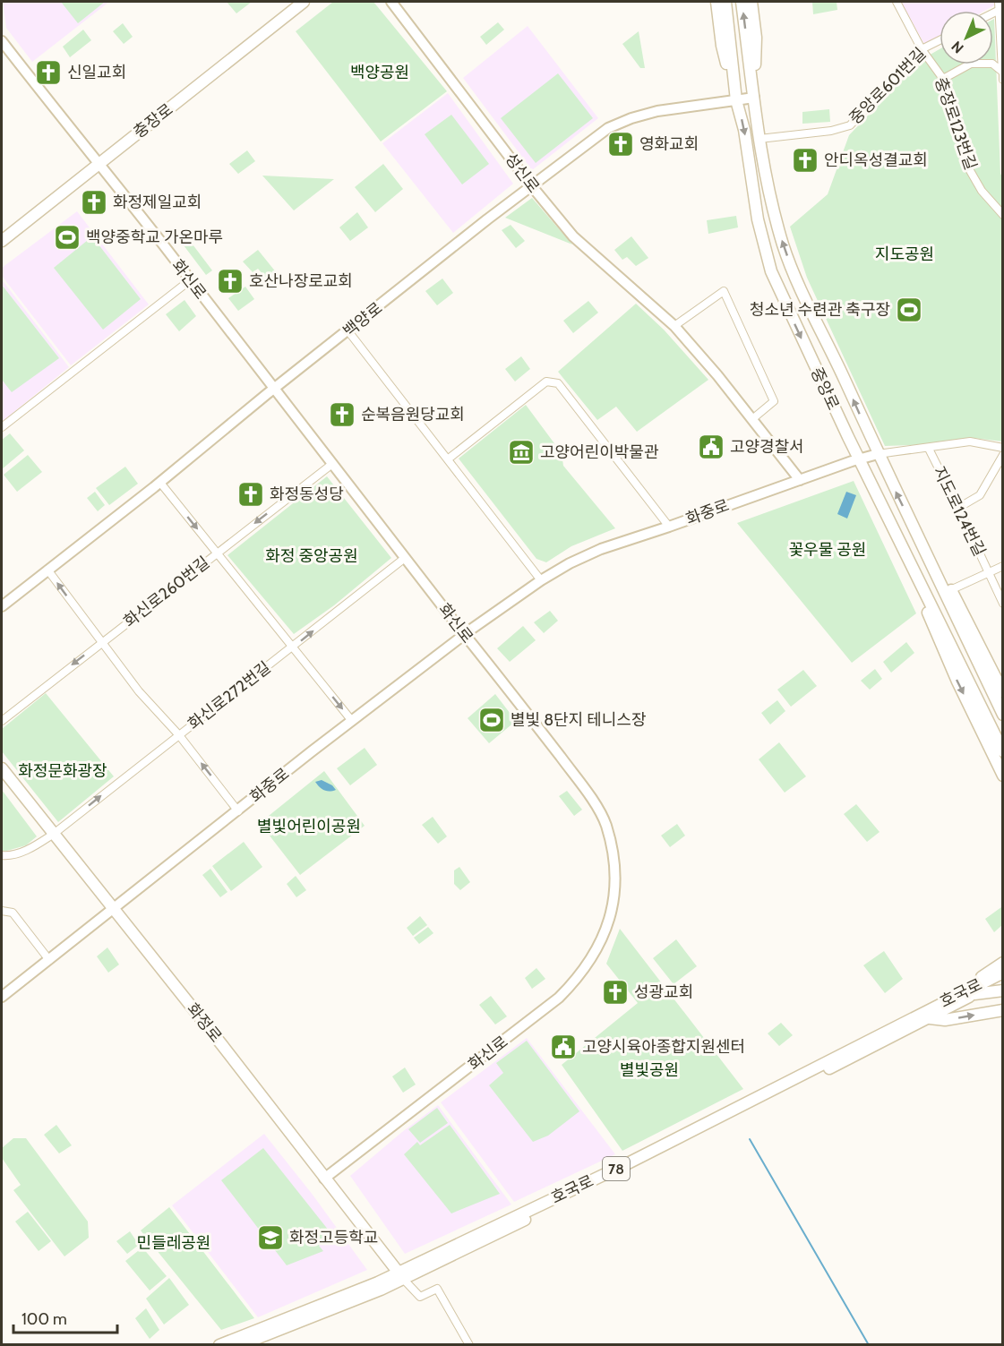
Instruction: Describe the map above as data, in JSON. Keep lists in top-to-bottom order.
{
  "streets": {
    "main road": [
      "충장로",
      "성신로",
      "화신로",
      "백양로",
      "중앙로",
      "화중로",
      "호국로",
      "화정로",
      "78"
    ],
    "street": [
      "중앙로601번길",
      "충장로123번길",
      "지도로124번길",
      "화신로260번길",
      "화신로272번길"
    ]
  },
  "crossings": [
    ["중앙로601번길", "충장로123번길"],
    ["중앙로601번길", "중앙로"],
    ["충장로", "화신로"],
    ["성신로", "백양로"],
    ["성신로", "화중로"],
    ["화신로", "백양로"],
    ["화신로", "화중로"],
    ["화신로", "화신로260번길"],
    ["화신로", "화신로272번길"],
    ["화신로", "화정로"],
    ["백양로", "중앙로"],
    ["중앙로", "화중로"],
    ["화중로", "화정로"],
    ["화신로272번길", "화정로"],
    ["호국로", "화정로"]
  ],
  "one_way": ["화신로260번길", "화신로272번길"],
  "parks": [
    "백양공원",
    "지도공원",
    "꽃우물 공원",
    "화정 중앙공원",
    "화정문화광장",
    "별빛어린이공원",
    "별빛공원",
    "민들레공원"
  ],
  "places": {
    "church": [
      "신일교회",
      "영화교회",
      "안디옥성결교회",
      "화정제일교회",
      "호산나장로교회",
      "순복음원당교회",
      "화정동성당",
      "성광교회"
    ],
    "sports": ["백양중학교 가온마루", "청소년 수련관 축구장", "별빛 8단지 테니스장"],
    "public building": ["고양경찰서", "고양시육아종합지원센터"],
    "museum": ["고양어린이박물관"],
    "school or university": ["화정고등학교"]
  },
  "scale_bar": "100 m",
  "north": "bottom left"
}
